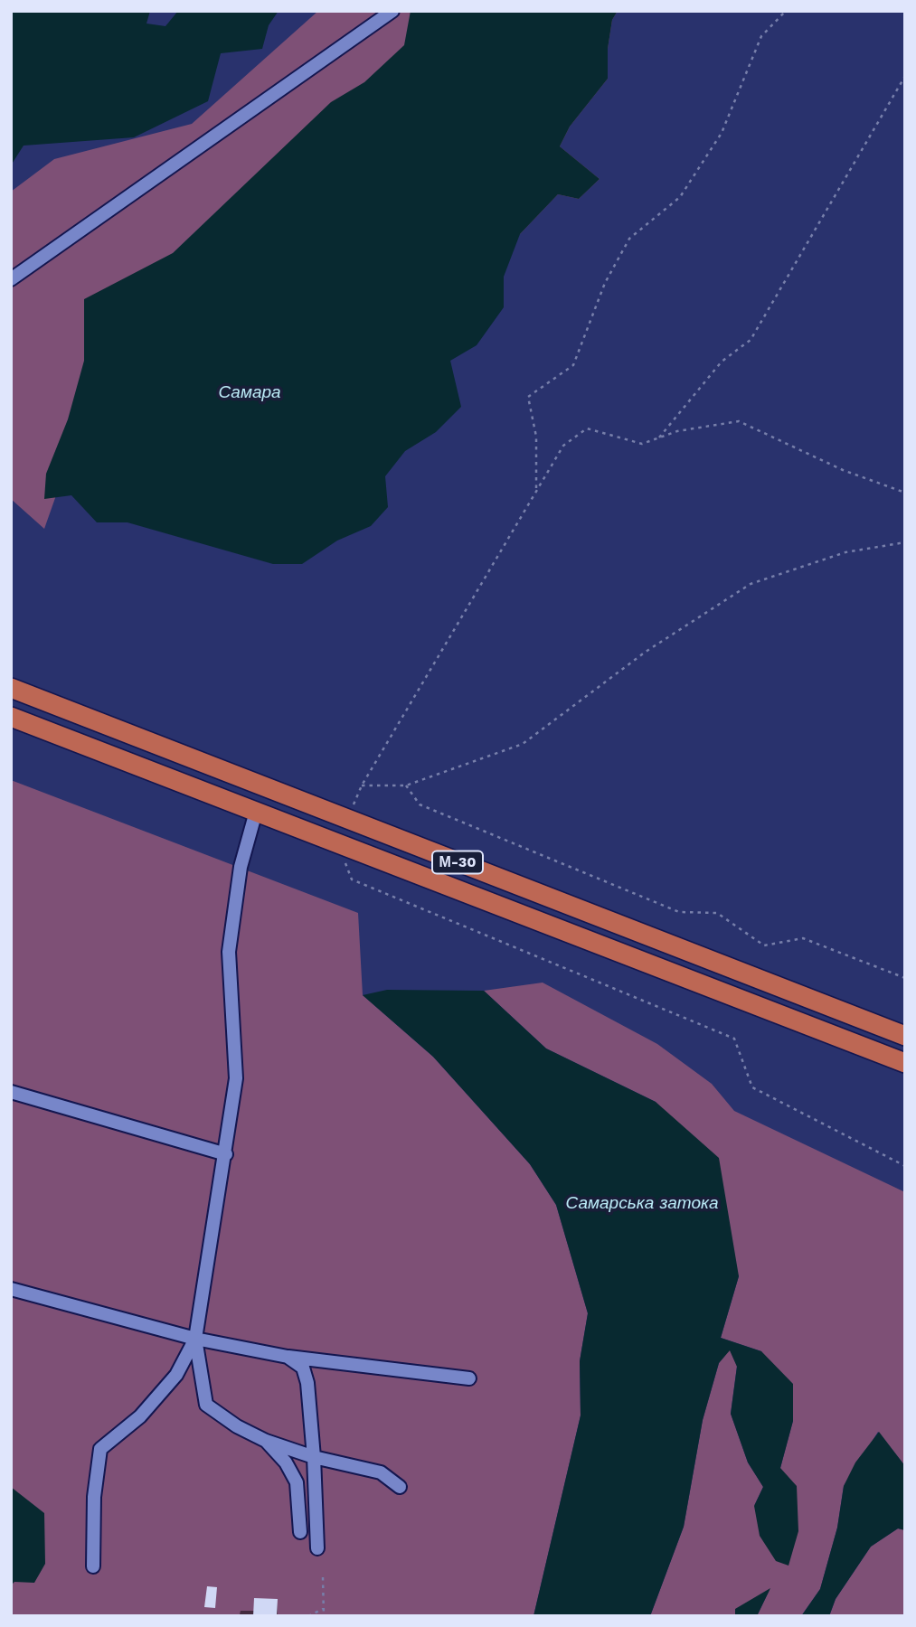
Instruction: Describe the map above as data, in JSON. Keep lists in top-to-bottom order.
{
  "streets": {
    "highway": ["М-30"]
  },
  "water": ["Самара", "Самарська затока"]
}
